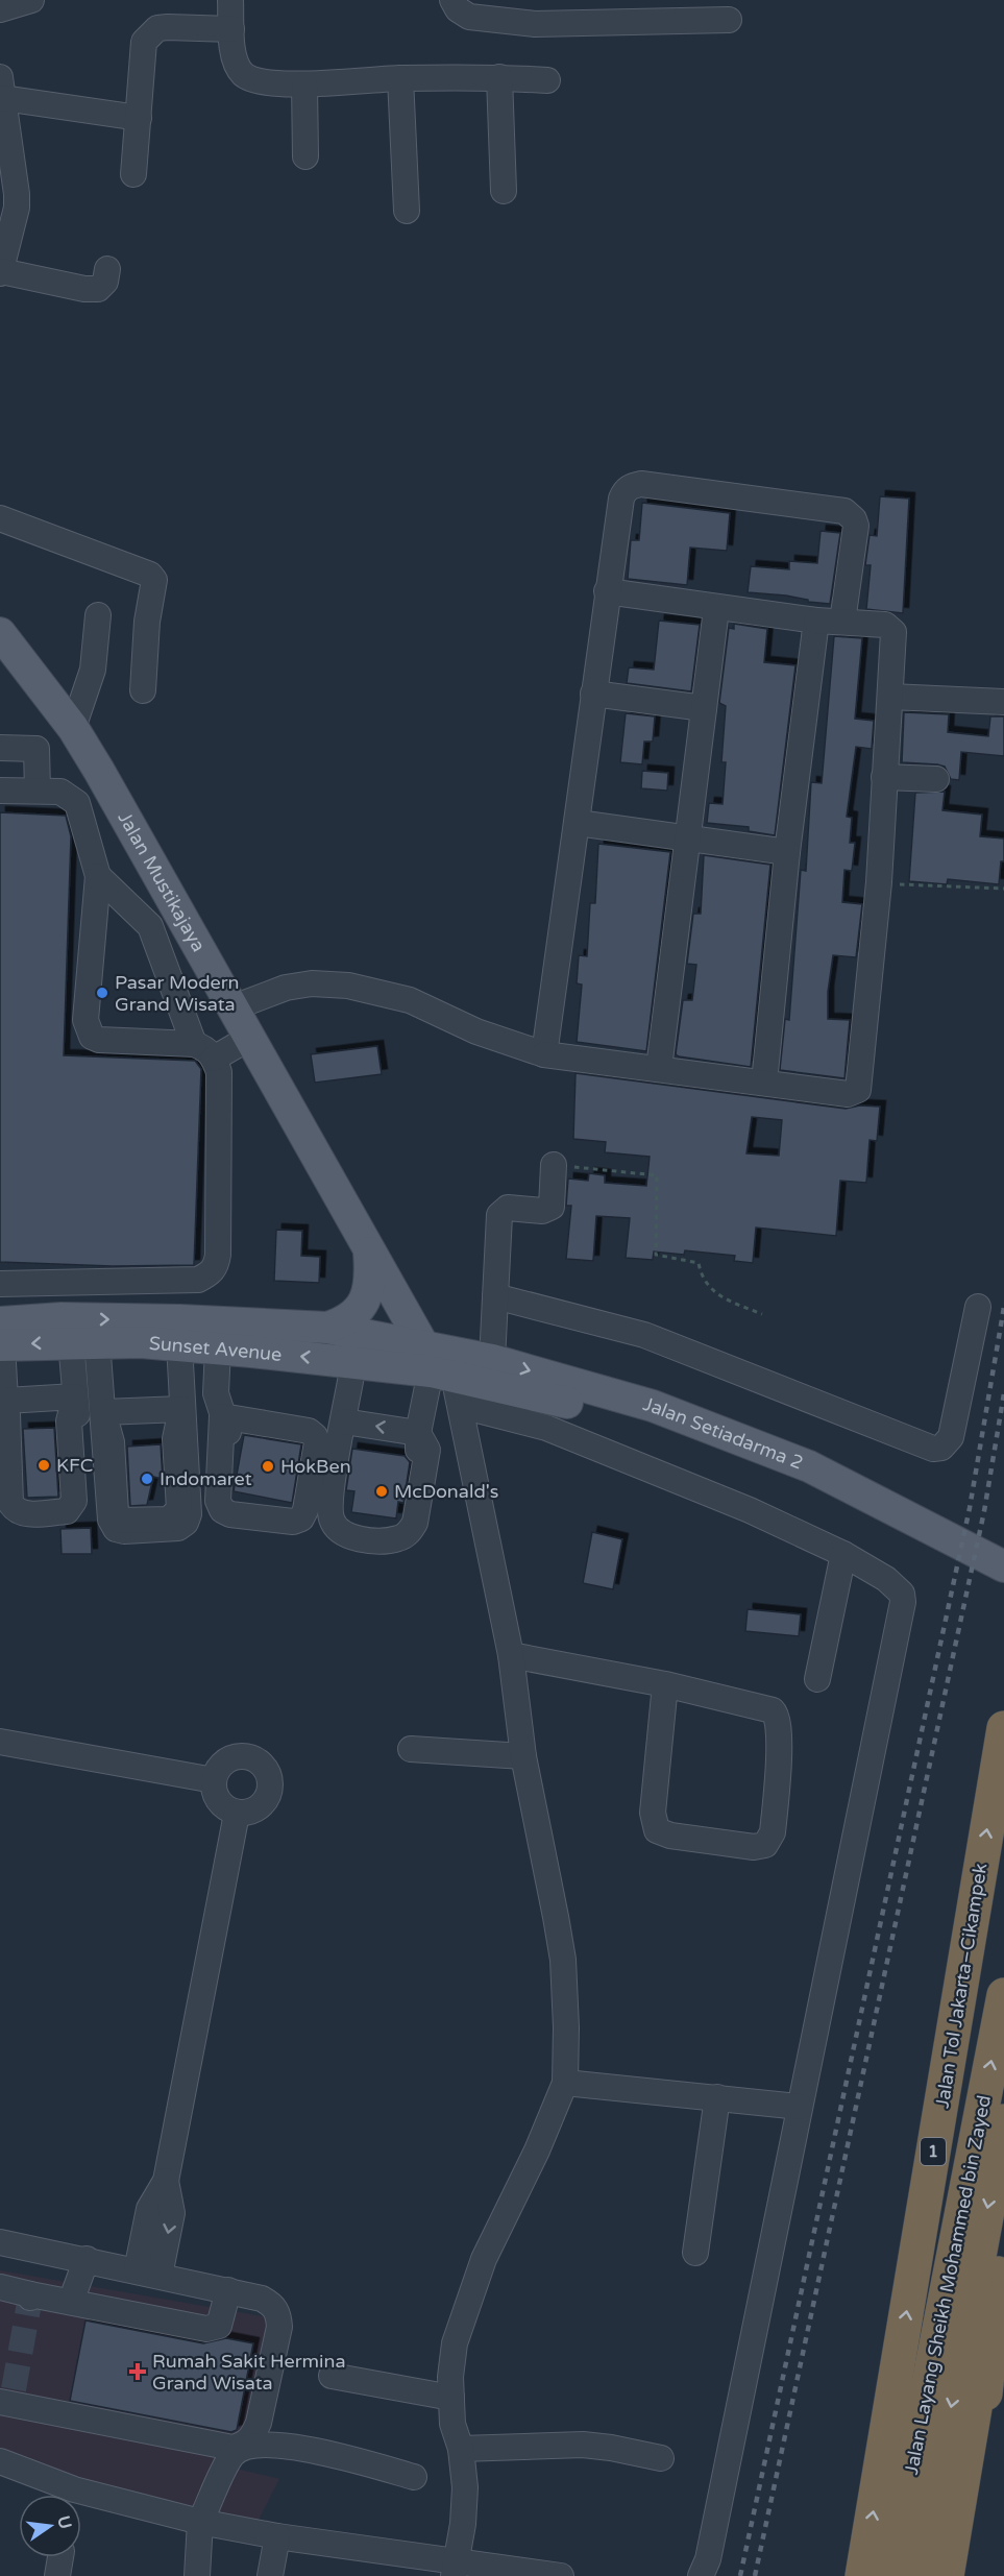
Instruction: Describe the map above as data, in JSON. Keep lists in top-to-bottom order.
{
  "streets": {
    "highway": ["Jalan Tol Jakarta–Cikampek", "1", "Jalan Layang Sheikh Mohammed bin Zayed"],
    "main road": ["Jalan Mustikajaya", "Sunset Avenue", "Jalan Setiadarma 2"]
  },
  "crossings": [
    ["Jalan Mustikajaya", "Sunset Avenue"],
    ["Jalan Mustikajaya", "Jalan Setiadarma 2"],
    ["Sunset Avenue", "Jalan Setiadarma 2"]
  ],
  "places": {
    "other": [
      "Pasar Modern Grand Wisata",
      "KFC",
      "HokBen",
      "Indomaret",
      "McDonald's"
    ],
    "health": ["Rumah Sakit Hermina Grand Wisata"]
  },
  "north": "right"
}
